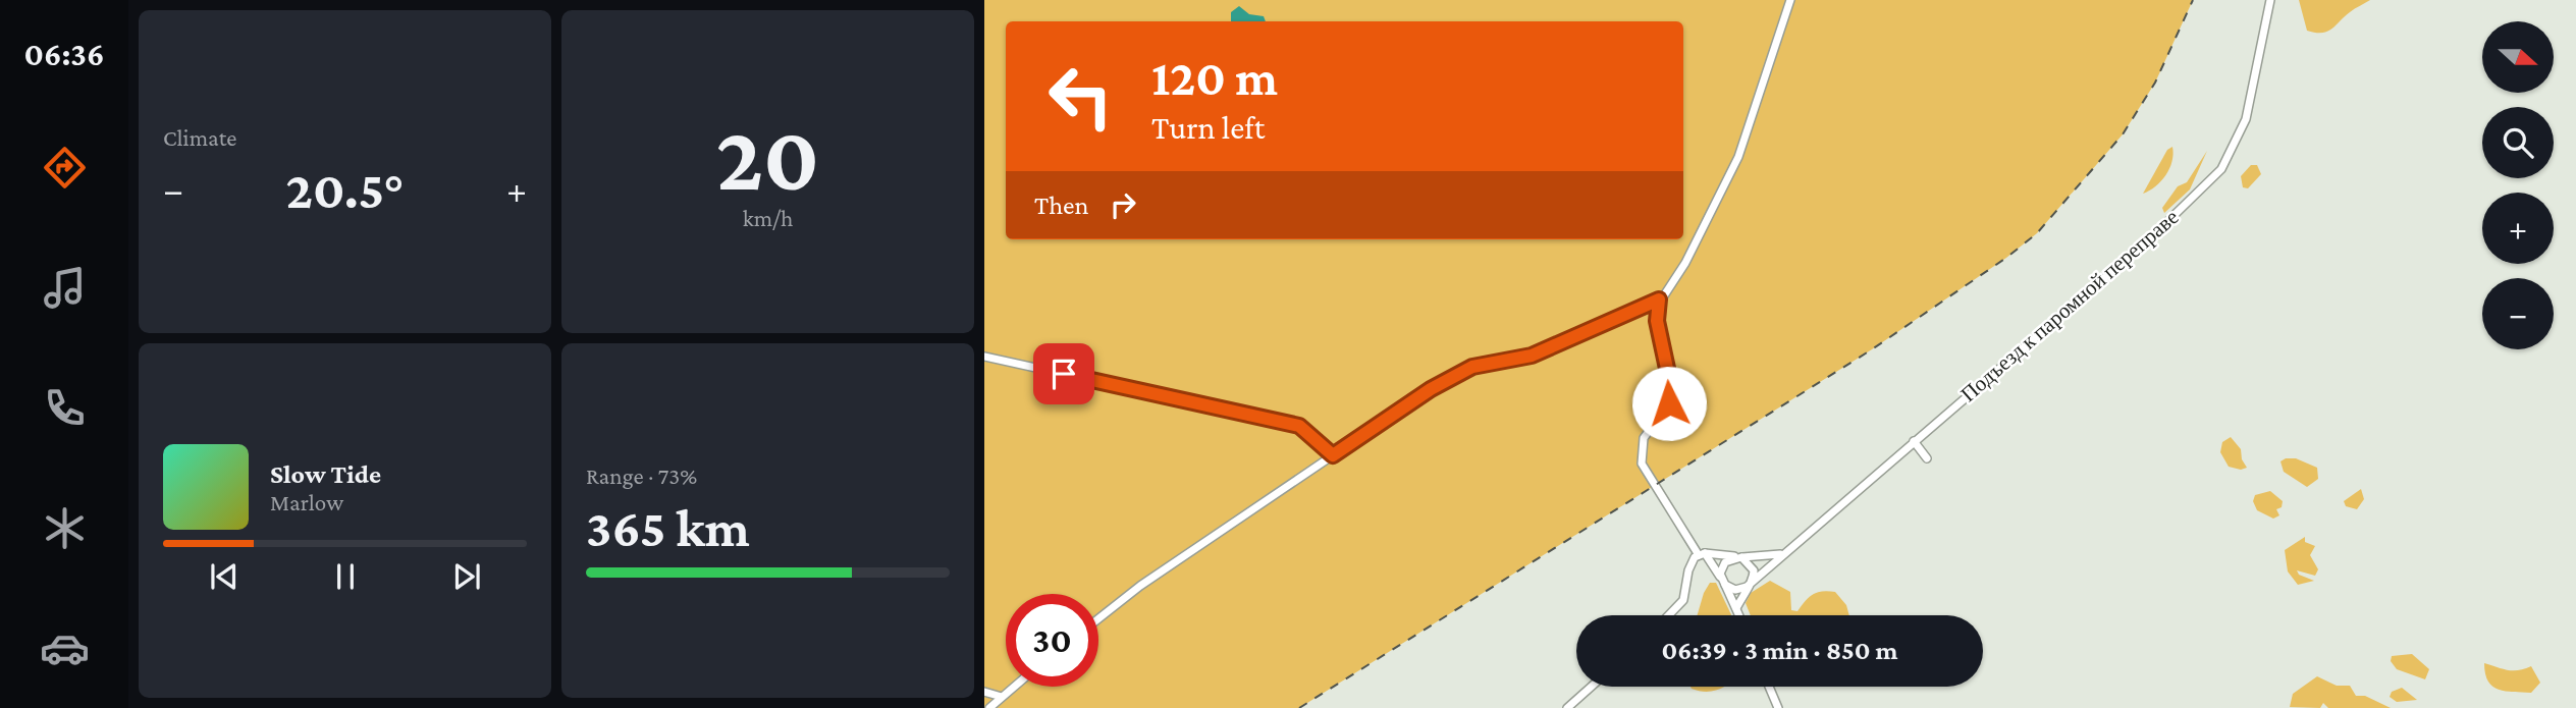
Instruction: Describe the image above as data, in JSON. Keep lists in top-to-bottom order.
{
  "streets": {
    "street": ["Подъезд к паромной переправе"]
  },
  "north": "right",
  "page": {
    "tabs": "06:36",
    "tile": [
      "Climate",
      ["20", "km/h"],
      ["Range · 73%", "365 km"]
    ],
    "map_buttons": ["+", "−"],
    "turn": ["120 m", "Turn left"],
    "heat": ["−", "20.5°", "+"],
    "then": "Then",
    "song": ["Slow Tide", "Marlow"],
    "limit": "30",
    "trip": "06:39 · 3 min · 850 m"
  }
}
